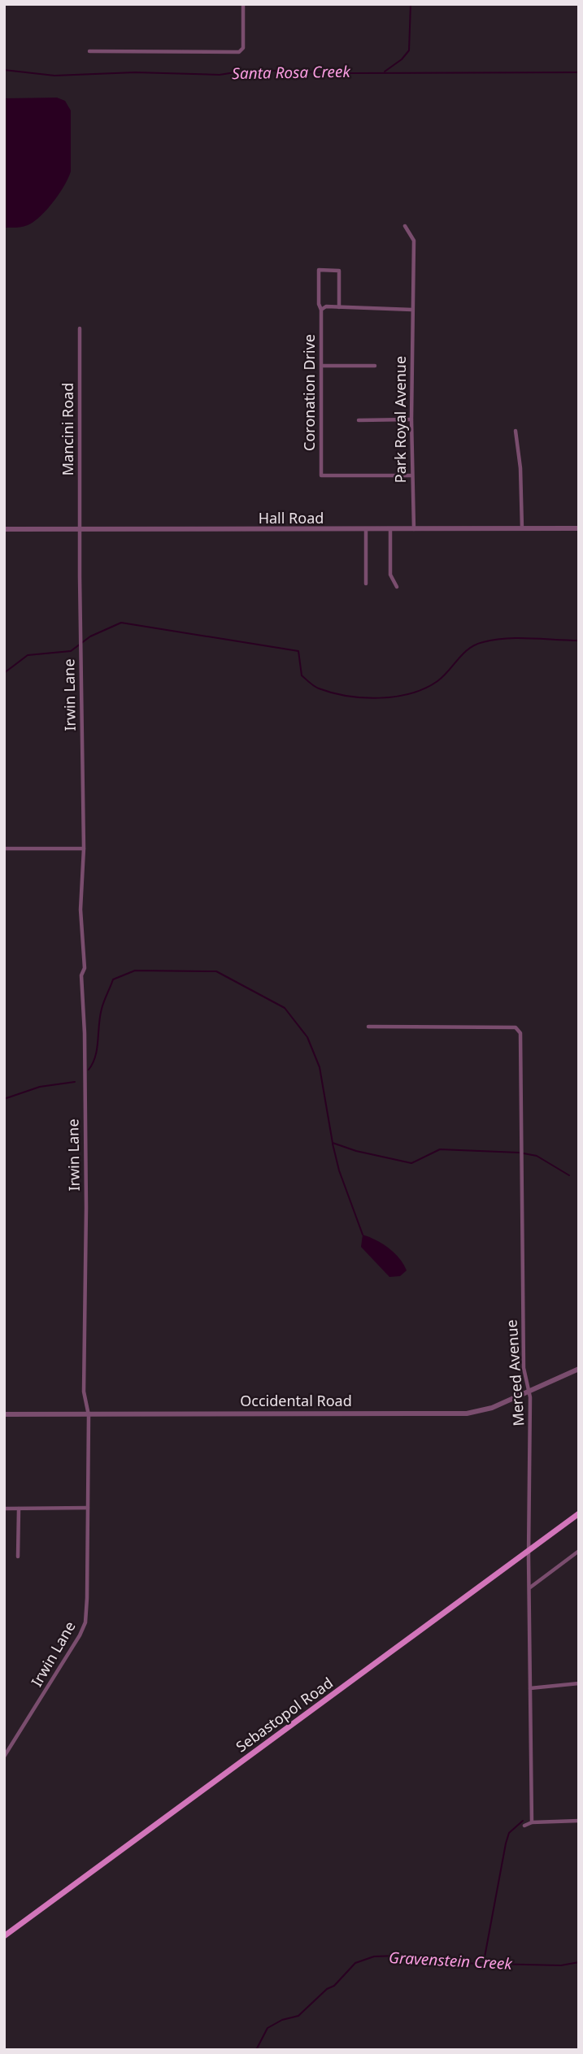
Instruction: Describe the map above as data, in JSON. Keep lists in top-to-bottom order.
{
  "streets": {
    "main road": ["Sebastopol Road"],
    "street": [
      "Coronation Drive",
      "Park Royal Avenue",
      "Mancini Road",
      "Hall Road",
      "Irwin Lane",
      "Merced Avenue",
      "Occidental Road"
    ]
  },
  "crossings": [
    ["Coronation Drive", "Park Royal Avenue"],
    ["Park Royal Avenue", "Hall Road"],
    ["Mancini Road", "Hall Road"],
    ["Mancini Road", "Irwin Lane"],
    ["Hall Road", "Irwin Lane"],
    ["Irwin Lane", "Occidental Road"],
    ["Merced Avenue", "Occidental Road"],
    ["Merced Avenue", "Sebastopol Road"]
  ],
  "water": ["Santa Rosa Creek", "Gravenstein Creek"]
}
